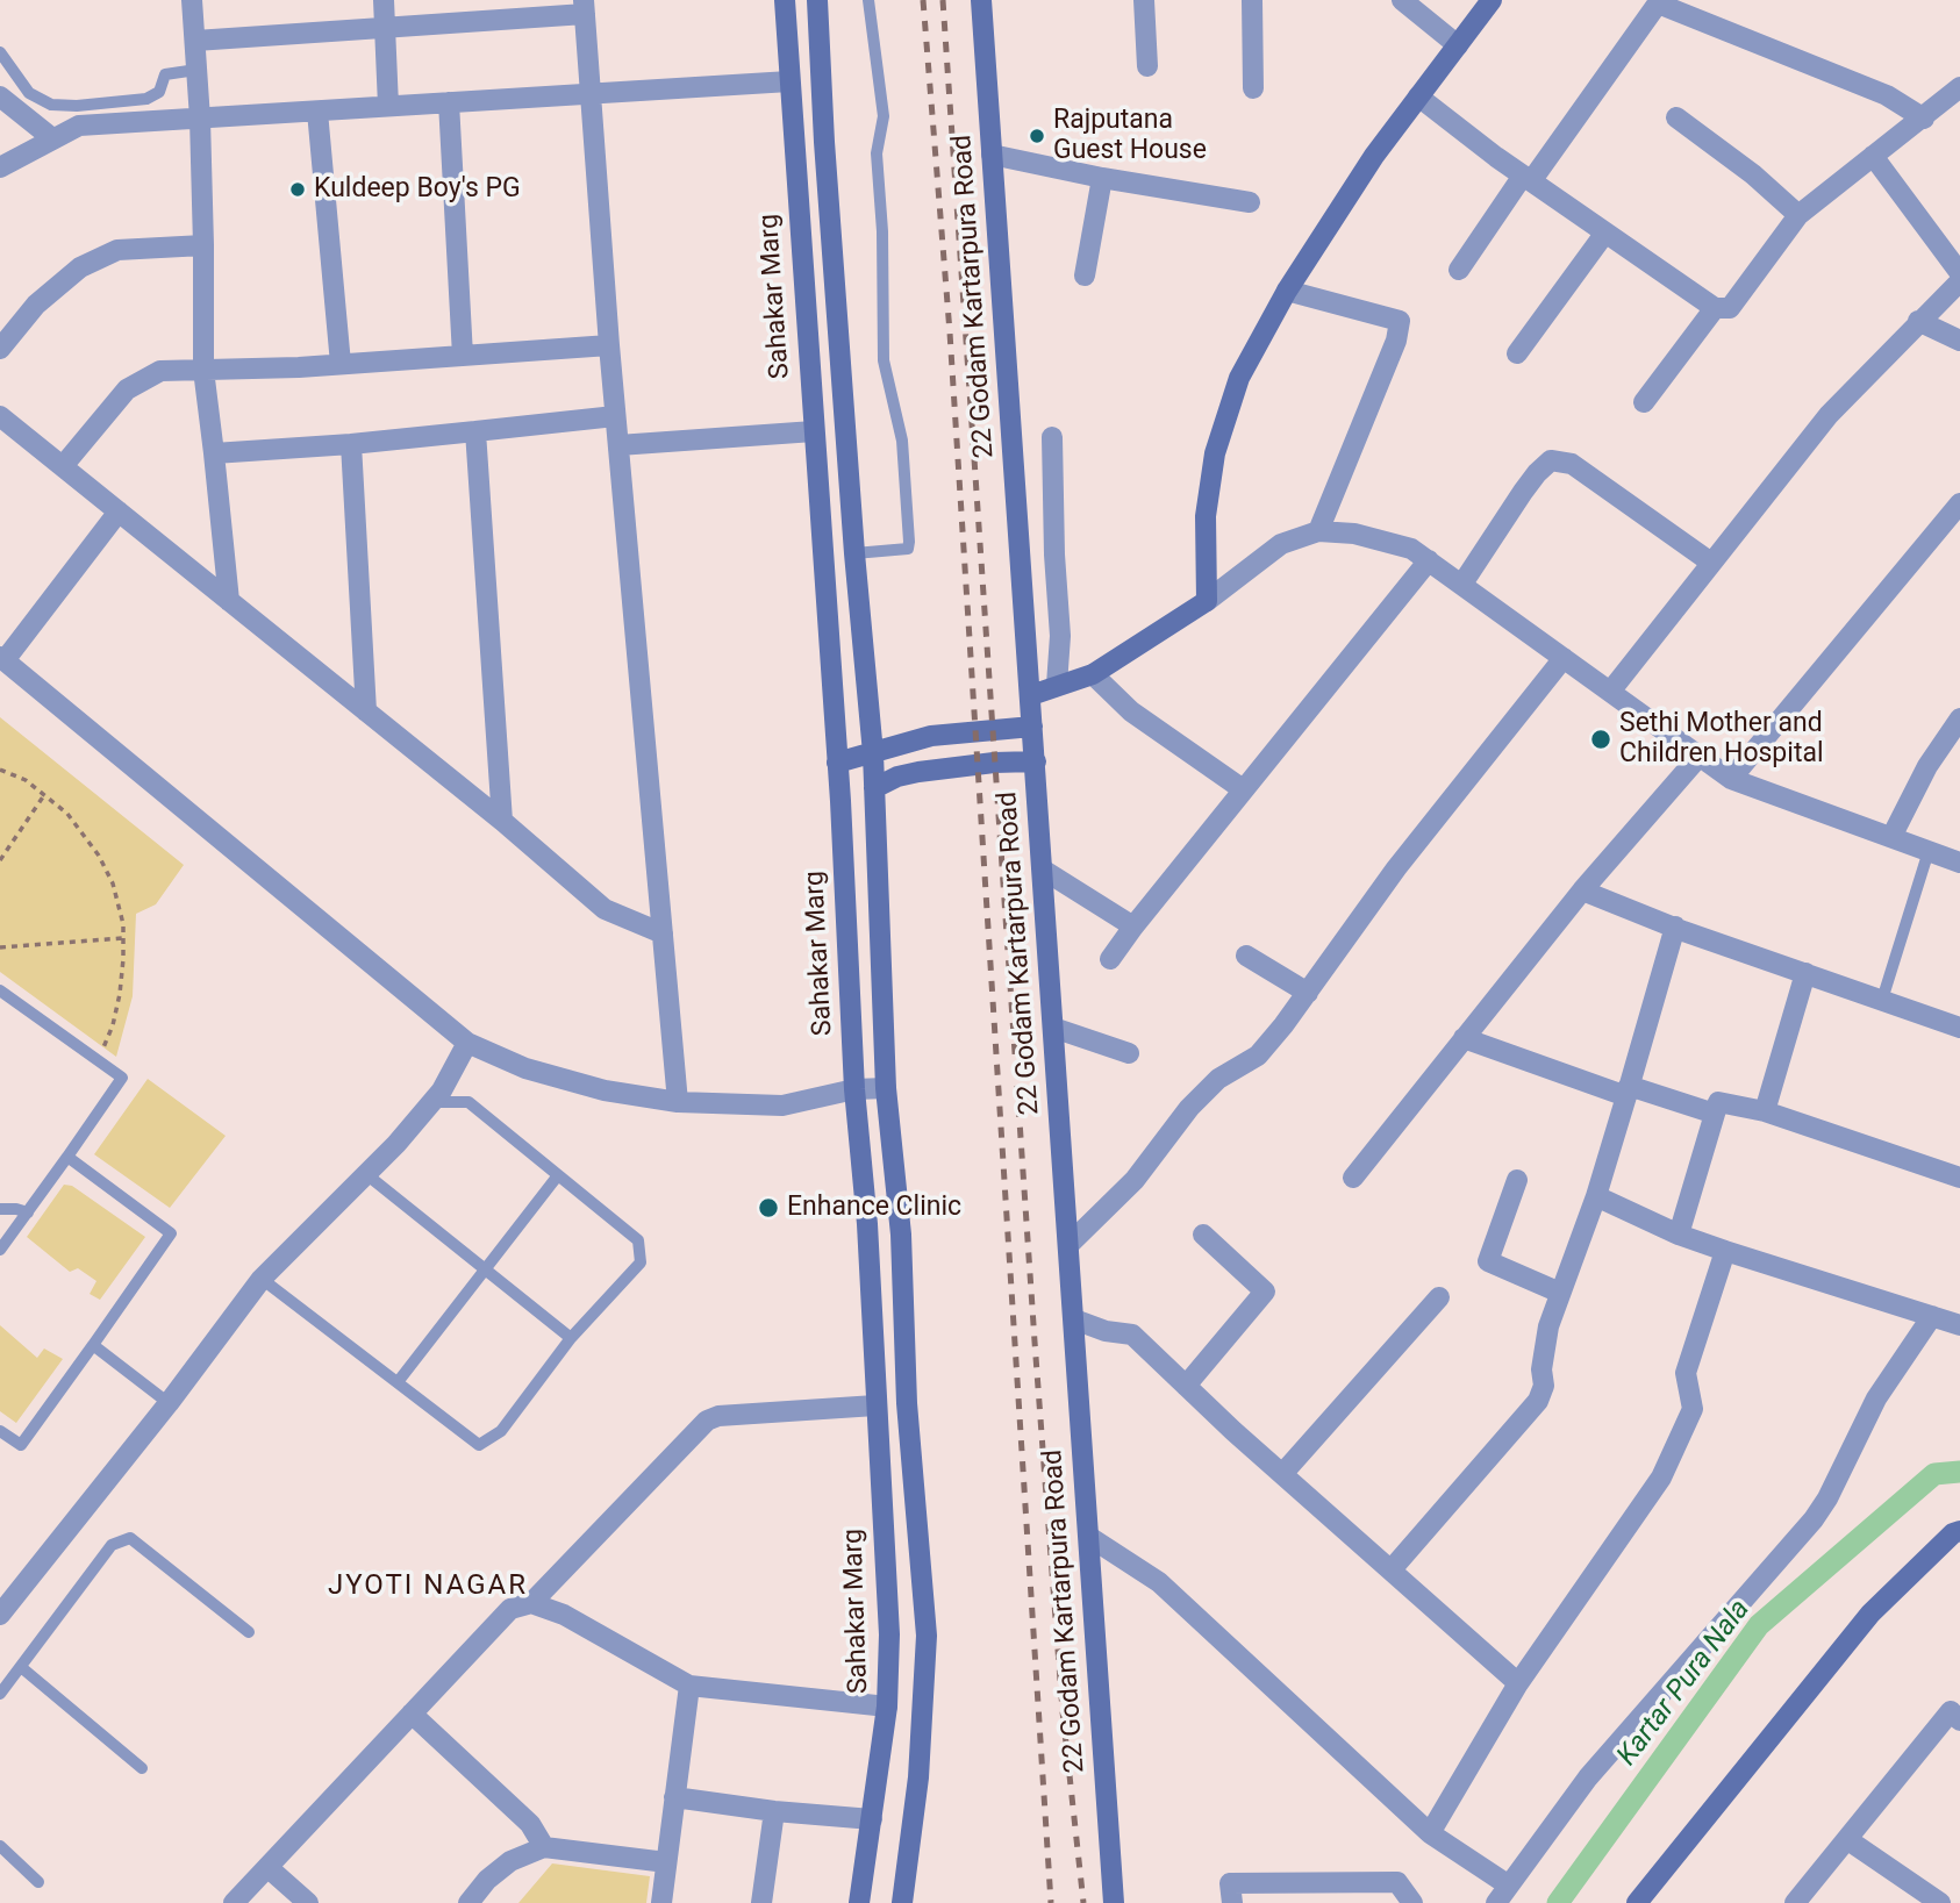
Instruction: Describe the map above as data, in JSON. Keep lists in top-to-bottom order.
{
  "streets": {
    "street": ["Sahakar Marg", "22 Godam Kartarpura Road"]
  },
  "districts": ["JYOTI NAGAR"],
  "water": ["Kartar Pura Nala"],
  "places": [
    "Rajputana Guest House",
    "Kuldeep Boy's PG",
    "Sethi Mother and Children Hospital",
    "Enhance Clinic"
  ]
}
